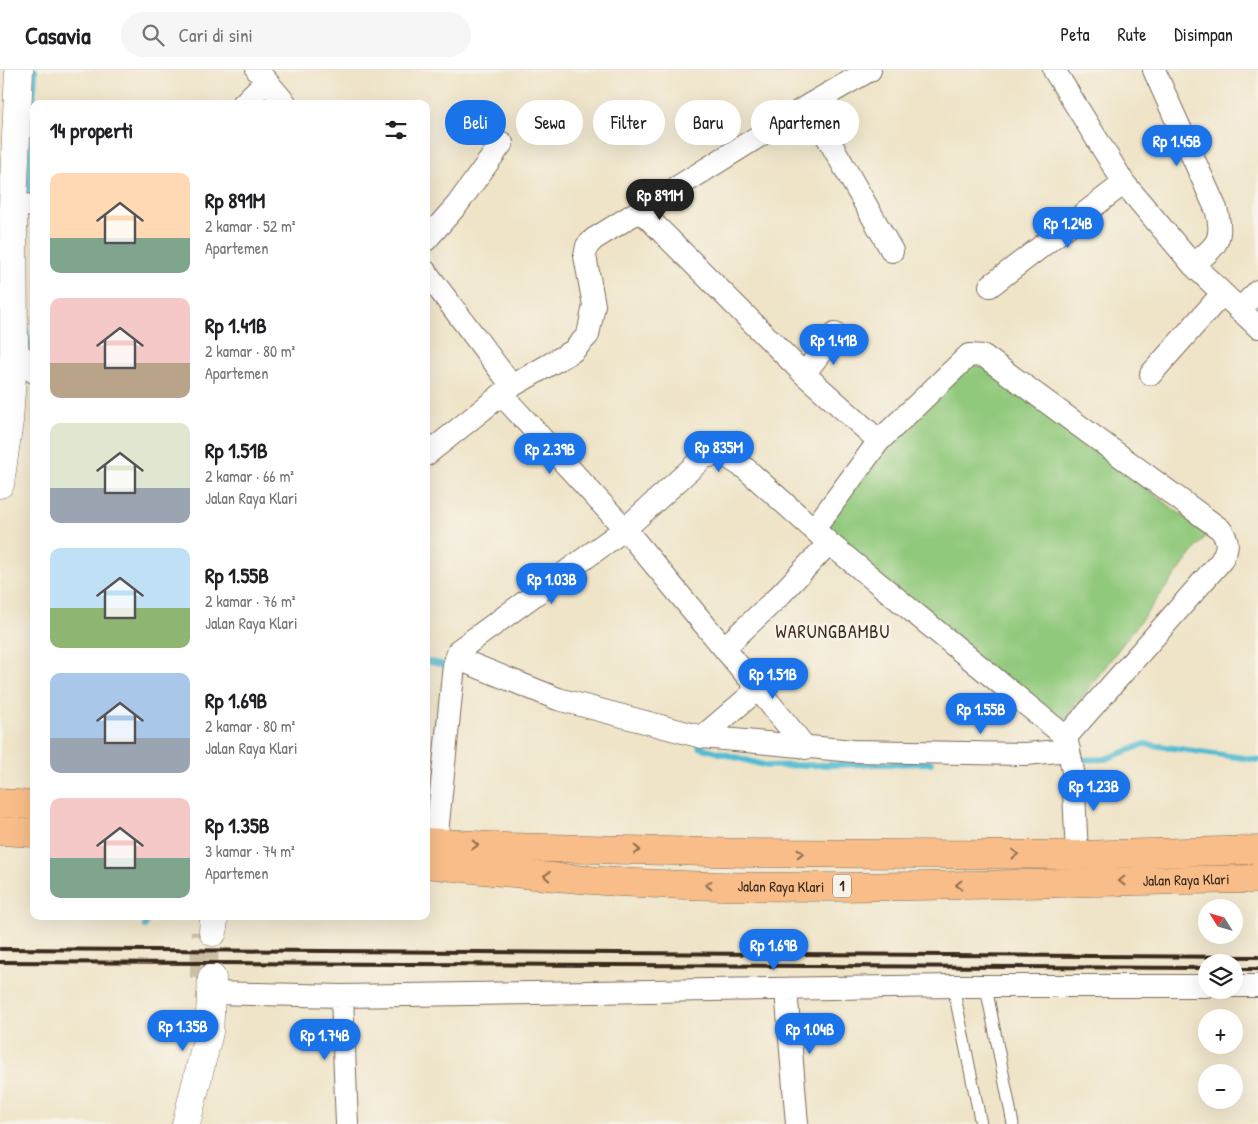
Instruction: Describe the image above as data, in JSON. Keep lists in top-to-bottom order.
{
  "streets": {
    "main road": ["Jalan Raya Klari", "1"]
  },
  "districts": ["WARUNGBAMBU"],
  "north": "top left",
  "page": {
    "header": "Casavia",
    "search": "Cari di sini",
    "nav": ["Peta", "Rute", "Disimpan"],
    "chip": [
      "Beli",
      "Sewa",
      "Filter",
      "Baru",
      "Apartemen"
    ],
    "heading": "14 properti",
    "price": [
      "Rp 1.45B",
      "Rp 891M",
      "Rp 1.24B",
      "Rp 1.41B",
      "Rp 835M",
      "Rp 2.39B",
      "Rp 1.03B",
      "Rp 1.51B",
      "Rp 1.55B",
      "Rp 1.23B",
      "Rp 1.69B",
      "Rp 1.35B",
      "Rp 1.04B",
      "Rp 1.74B"
    ],
    "list": [
      {
        "name": "Rp 891M",
        "note": "2 kamar · 52 m² · Apartemen"
      },
      {
        "name": "Rp 1.41B",
        "note": "2 kamar · 80 m² · Apartemen"
      },
      {
        "name": "Rp 1.51B",
        "note": "2 kamar · 66 m² · Jalan Raya Klari"
      },
      {
        "name": "Rp 1.55B",
        "note": "2 kamar · 76 m² · Jalan Raya Klari"
      },
      {
        "name": "Rp 1.69B",
        "note": "2 kamar · 80 m² · Jalan Raya Klari"
      },
      {
        "name": "Rp 1.35B",
        "note": "3 kamar · 74 m² · Apartemen"
      }
    ],
    "map_buttons": ["+", "−"]
  }
}
